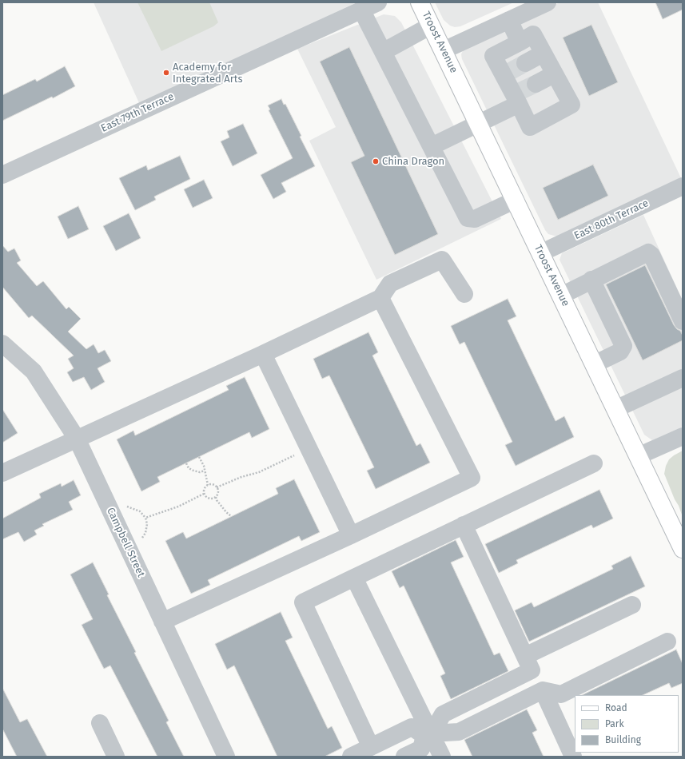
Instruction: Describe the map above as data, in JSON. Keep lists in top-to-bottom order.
{
  "streets": {
    "main road": ["Troost Avenue"],
    "street": ["East 79th Terrace", "East 80th Terrace", "Campbell Street"]
  },
  "crossings": [
    ["Troost Avenue", "East 80th Terrace"]
  ],
  "places": ["Academy for Integrated Arts", "China Dragon"],
  "legend": ["Road", "Park", "Building"]
}
